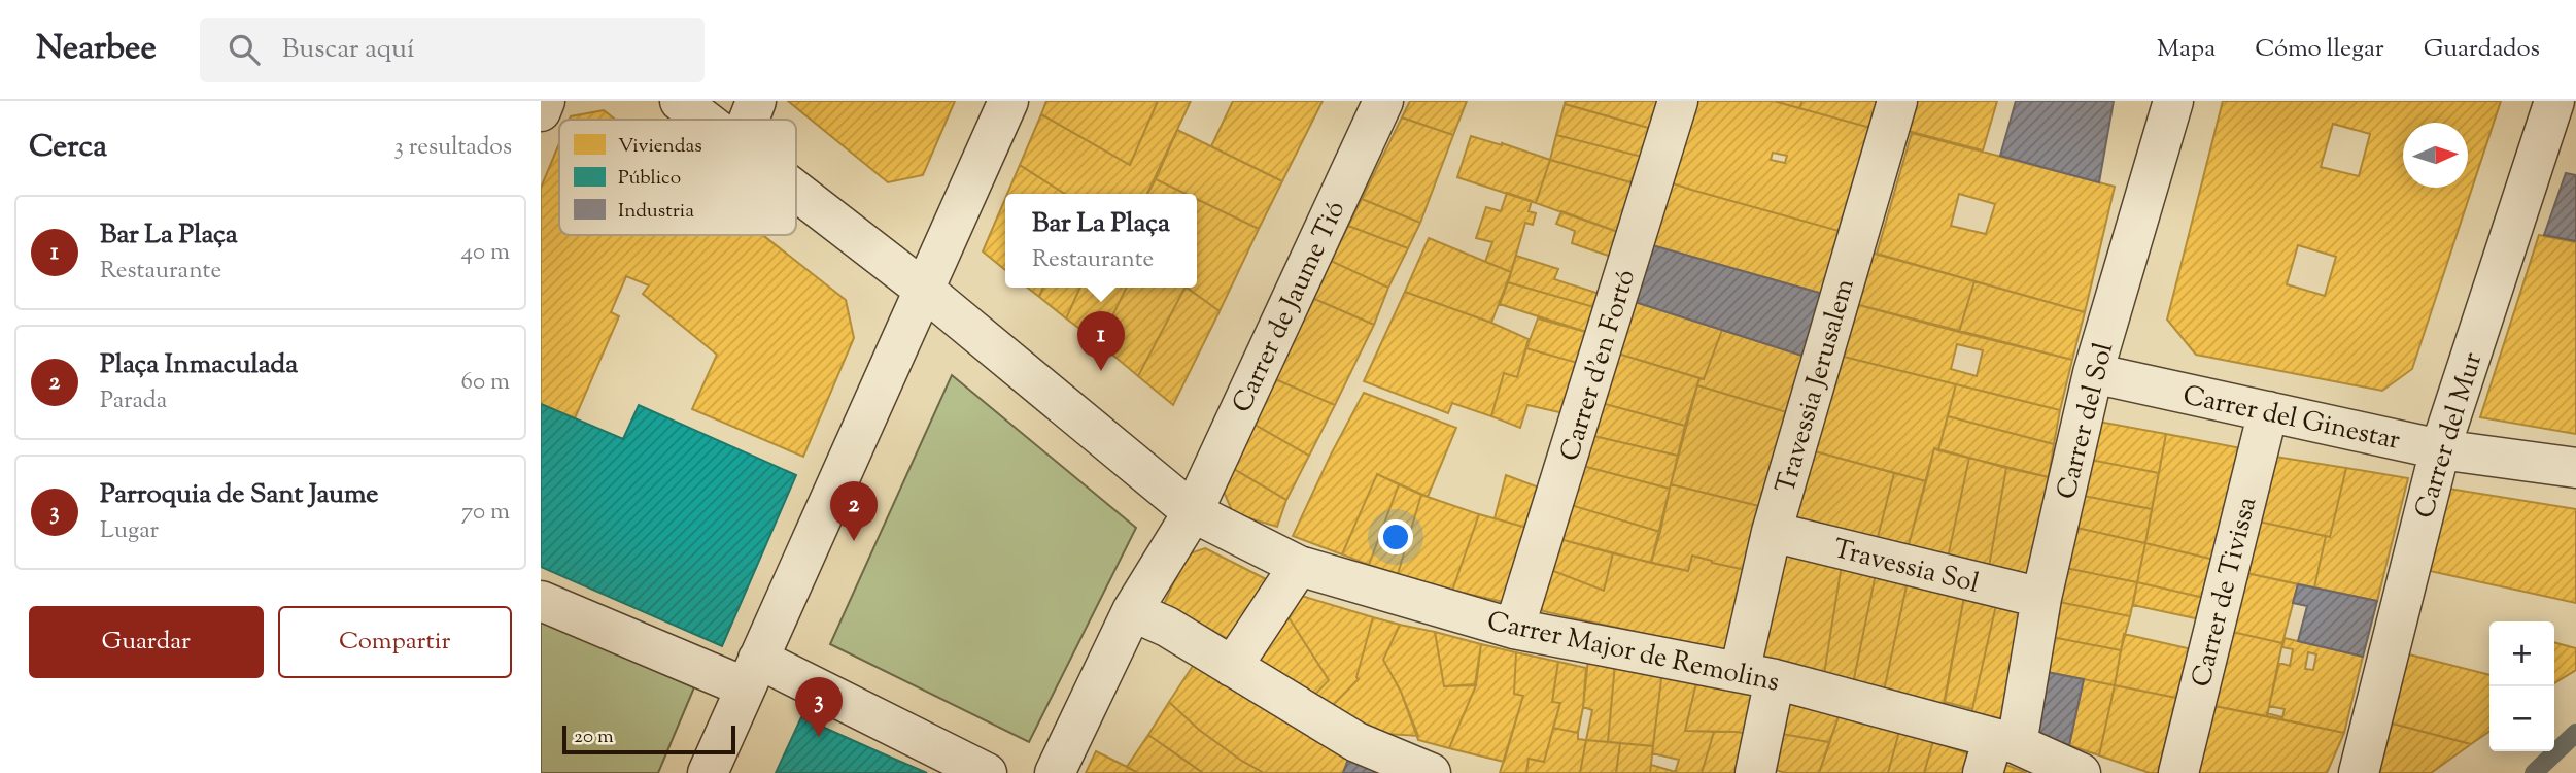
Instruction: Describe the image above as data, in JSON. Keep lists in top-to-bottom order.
{
  "streets": {
    "street": [
      "Carrer de Jaume Tió",
      "Carrer d'en Fortó",
      "Travessia Jerusalem",
      "Carrer del Ginestar",
      "Carrer del Sol",
      "Carrer del Mur",
      "Travessia Sol",
      "Carrer de Tivissa",
      "Carrer Major de Remolins"
    ]
  },
  "crossings": [
    ["Carrer de Jaume Tió", "Carrer Major de Remolins"],
    ["Carrer d'en Fortó", "Carrer Major de Remolins"],
    ["Travessia Jerusalem", "Travessia Sol"],
    ["Travessia Jerusalem", "Carrer Major de Remolins"],
    ["Carrer del Ginestar", "Carrer del Sol"],
    ["Carrer del Ginestar", "Carrer del Mur"],
    ["Carrer del Ginestar", "Carrer de Tivissa"],
    ["Carrer del Sol", "Travessia Sol"],
    ["Carrer del Sol", "Carrer Major de Remolins"]
  ],
  "legend": ["Viviendas", "Público", "Industria"],
  "scale_bar": "20 m",
  "north": "right",
  "page": {
    "header": "Nearbee",
    "search": "Buscar aquí",
    "nav": ["Mapa", "Cómo llegar", "Guardados"],
    "heading": ["Cerca", "3 resultados"],
    "popup": ["Bar La Plaça", "Restaurante"],
    "list": [
      {
        "mark": "1",
        "name": "Bar La Plaça",
        "note": "Restaurante",
        "value": "40 m"
      },
      {
        "mark": "2",
        "name": "Plaça Inmaculada",
        "note": "Parada",
        "value": "60 m"
      },
      {
        "mark": "3",
        "name": "Parroquia de Sant Jaume",
        "note": "Lugar",
        "value": "70 m"
      }
    ],
    "pins": ["1", "2", "3"],
    "buttons": ["Guardar", "Compartir"],
    "map_buttons": ["+", "−"],
    "scale": "20 m"
  }
}
